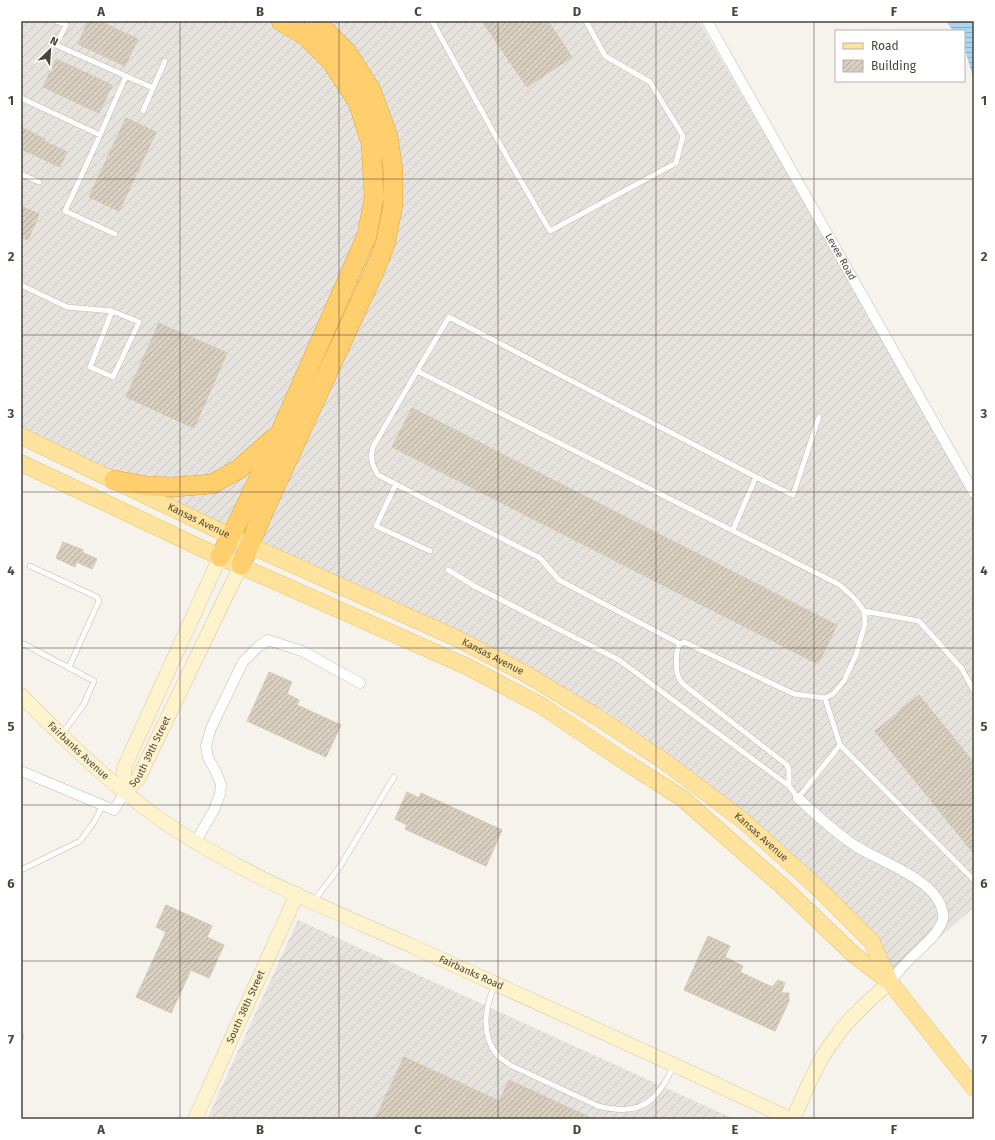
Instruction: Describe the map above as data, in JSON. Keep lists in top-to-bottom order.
{
  "streets": {
    "main road": ["Kansas Avenue"],
    "street": [
      "Levee Road",
      "Fairbanks Avenue",
      "South 39th Street",
      "Fairbanks Road",
      "South 38th Street"
    ]
  },
  "crossings": [
    ["Kansas Avenue", "South 39th Street"],
    ["Fairbanks Avenue", "South 39th Street"],
    ["Fairbanks Avenue", "Fairbanks Road"],
    ["Fairbanks Road", "South 38th Street"]
  ],
  "legend": ["Road", "Building"],
  "north": "top right",
  "grid": {
    "columns": [
      "A",
      "B",
      "C",
      "D",
      "E",
      "F"
    ],
    "rows": [
      "1",
      "2",
      "3",
      "4",
      "5",
      "6",
      "7"
    ]
  }
}
